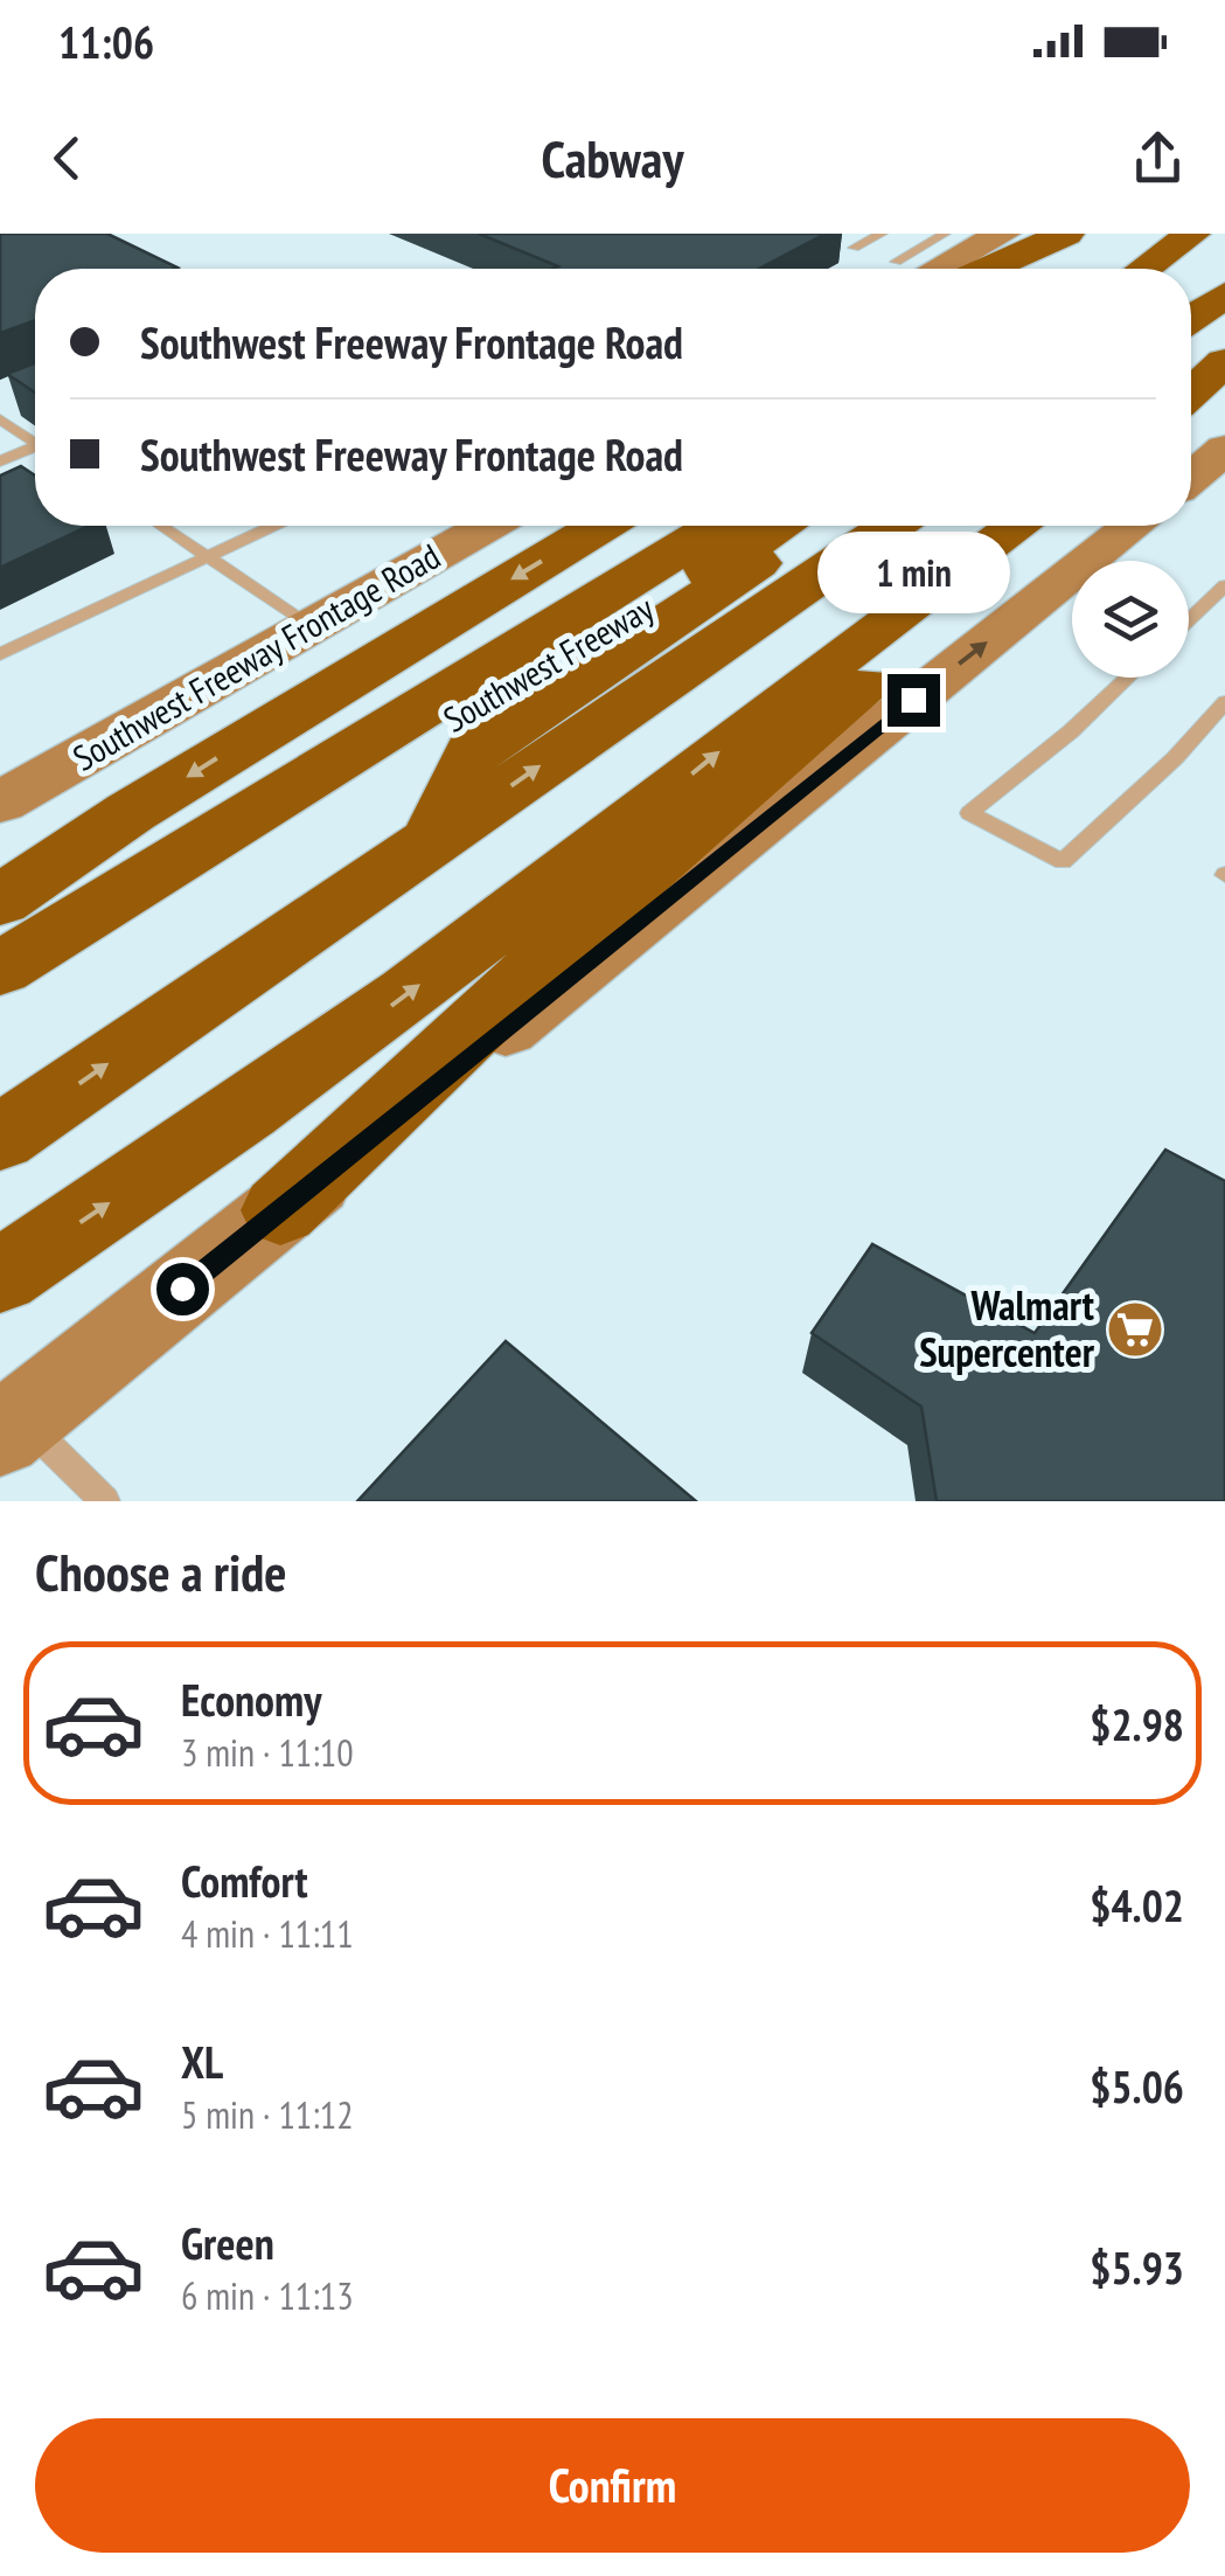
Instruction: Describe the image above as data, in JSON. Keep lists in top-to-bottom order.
{
  "streets": {
    "highway": ["Southwest Freeway"],
    "main road": ["Southwest Freeway Frontage Road"]
  },
  "places": {
    "supermarket": ["Walmart Supercenter"]
  },
  "page": {
    "status": "11:06",
    "header": "Cabway",
    "banner": ["Southwest Freeway Frontage Road", "Southwest Freeway Frontage Road"],
    "bubble": "1 min",
    "heading": "Choose a ride",
    "list": [
      {
        "name": "Economy",
        "note": "3 min · 11:10",
        "value": "$2.98"
      },
      {
        "name": "Comfort",
        "note": "4 min · 11:11",
        "value": "$4.02"
      },
      {
        "name": "XL",
        "note": "5 min · 11:12",
        "value": "$5.06"
      },
      {
        "name": "Green",
        "note": "6 min · 11:13",
        "value": "$5.93"
      }
    ],
    "buttons": "Confirm"
  }
}
